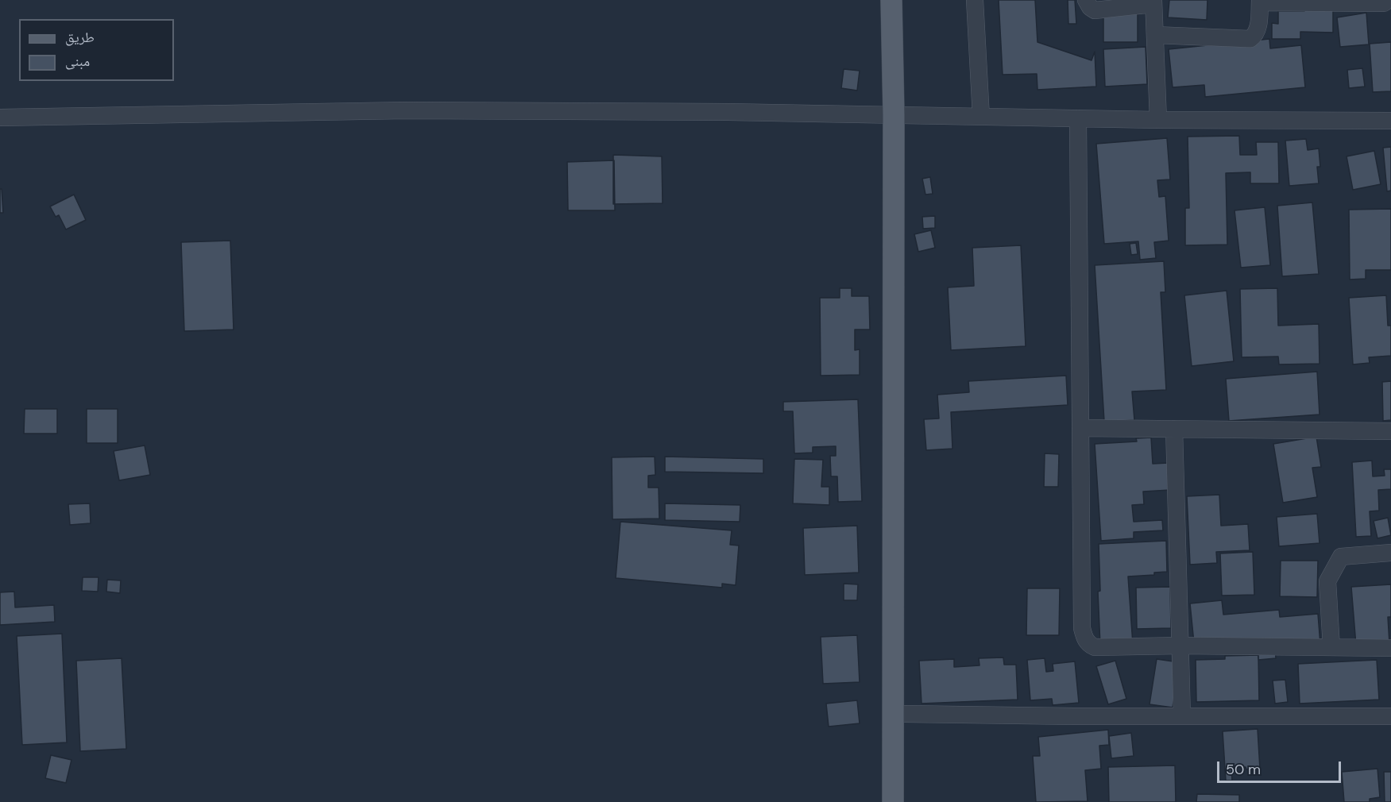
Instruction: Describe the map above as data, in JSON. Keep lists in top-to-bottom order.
{
  "legend": ["طريق", "مبنى"],
  "scale_bar": "50 m"
}
